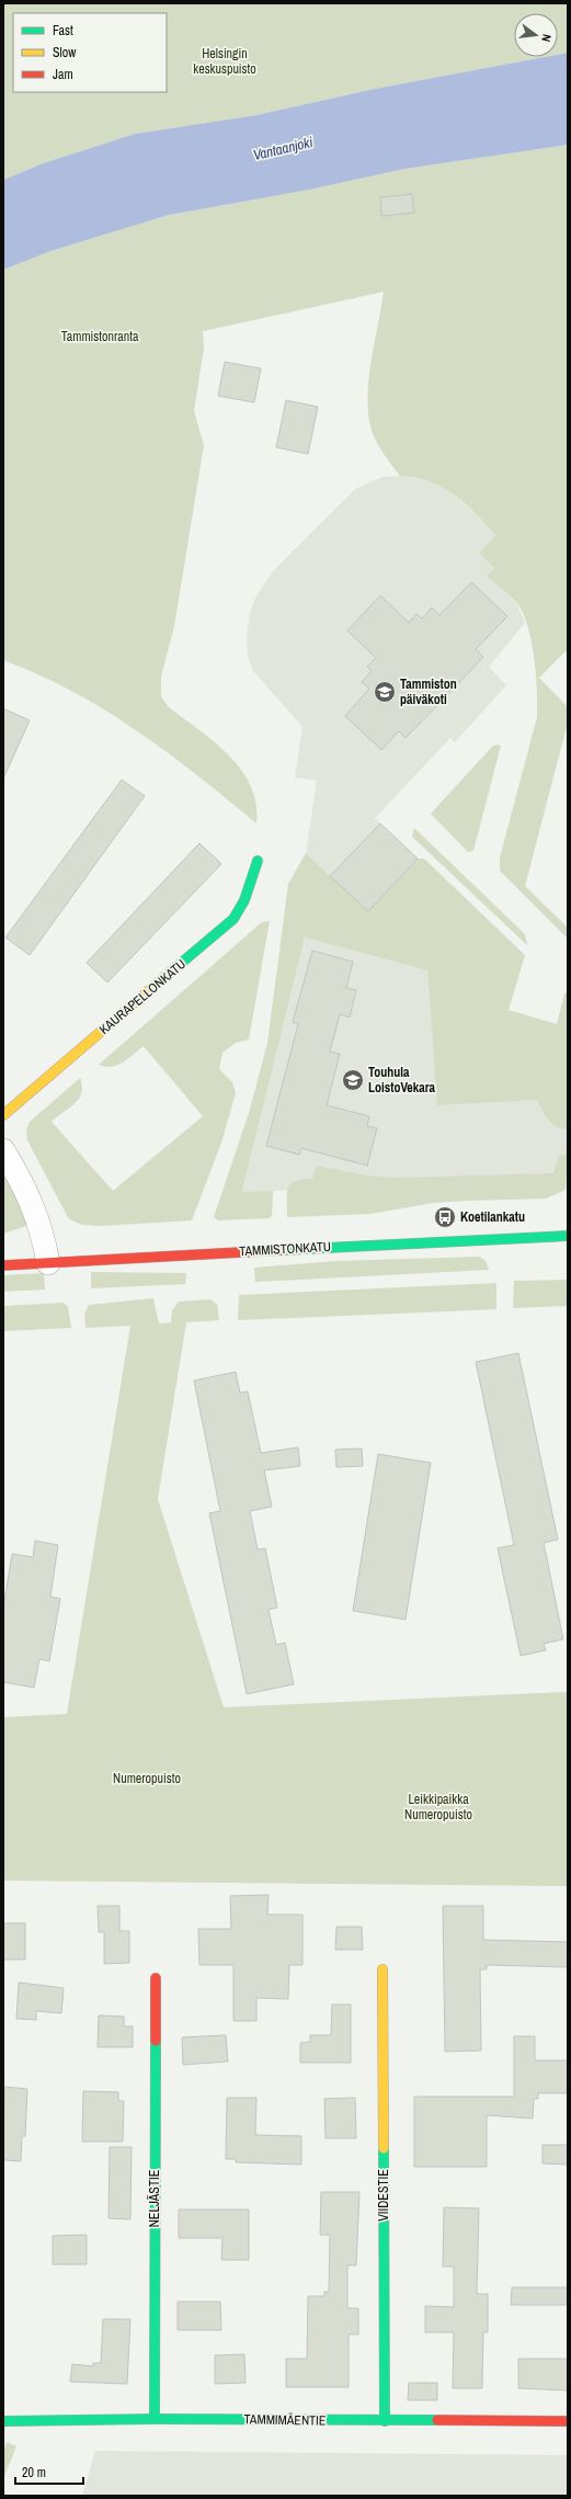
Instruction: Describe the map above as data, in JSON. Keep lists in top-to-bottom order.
{
  "streets": {
    "street": [
      "KAURAPELLONKATU",
      "TAMMISTONKATU",
      "VIIDESTIE",
      "NELJÄSTIE",
      "TAMMIMÄENTIE"
    ]
  },
  "crossings": [
    ["VIIDESTIE", "TAMMIMÄENTIE"],
    ["NELJÄSTIE", "TAMMIMÄENTIE"]
  ],
  "water": ["Vantaanjoki"],
  "parks": [
    "Helsingin keskuspuisto",
    "Tammistonranta",
    "Numeropuisto",
    "Leikkipaikka Numeropuisto"
  ],
  "places": {
    "school or university": ["Tammiston päiväkoti", "Touhula LoistoVekara"],
    "bus stop": ["Koetilankatu"]
  },
  "legend": ["Fast", "Slow", "Jam"],
  "scale_bar": "20 m",
  "north": "right"
}
